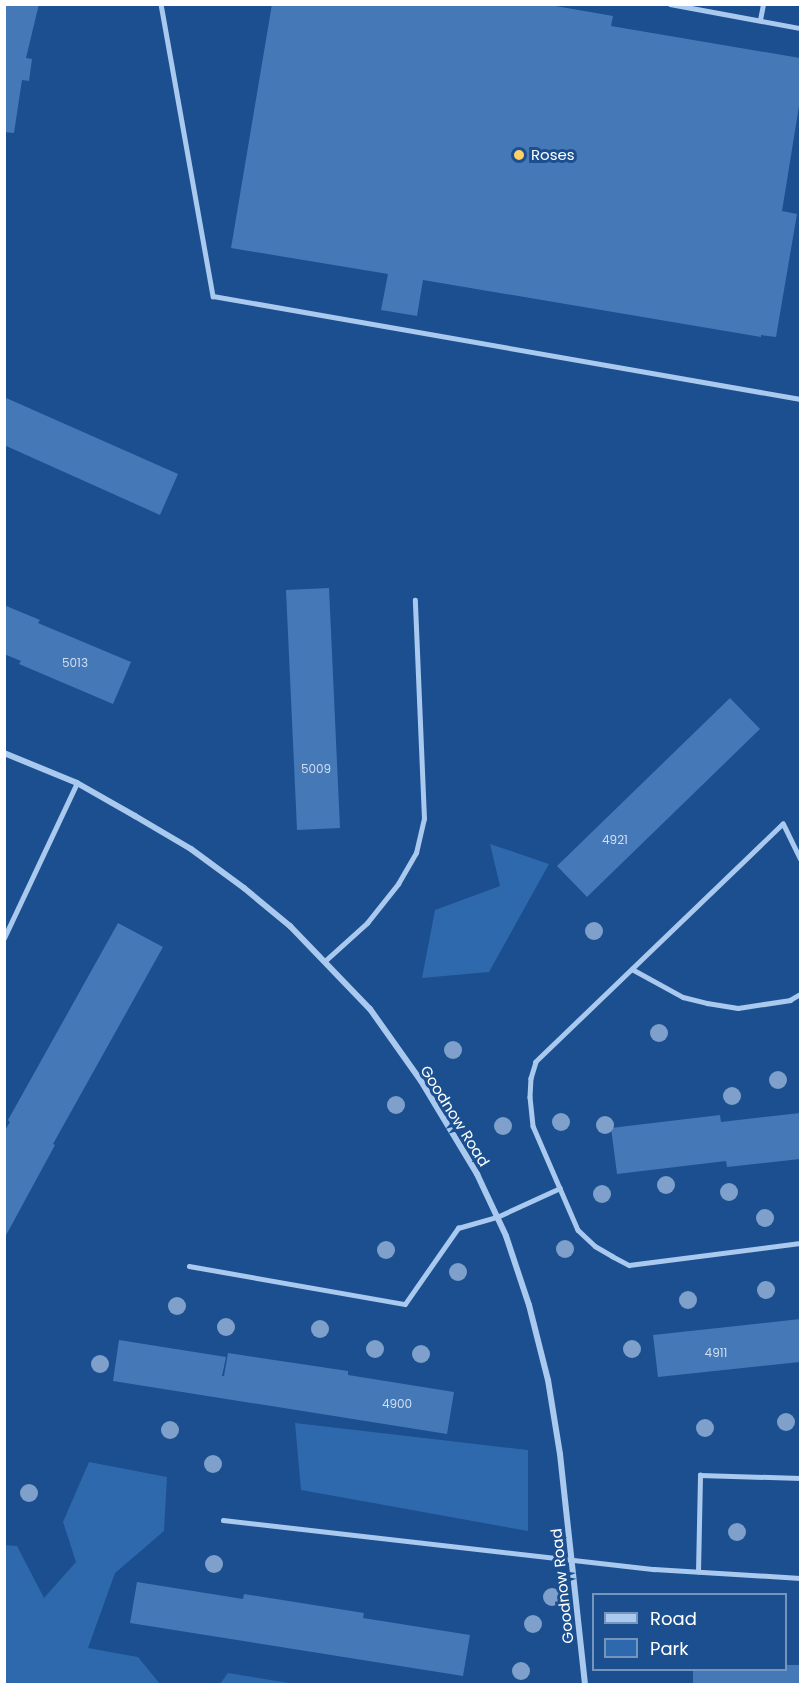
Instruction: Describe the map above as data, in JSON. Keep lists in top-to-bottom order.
{
  "streets": {
    "street": ["Goodnow Road"]
  },
  "places": ["Roses"],
  "house_numbers": [
    "5013",
    "5009",
    "4921",
    "4911",
    "4900"
  ],
  "legend": ["Road", "Park"]
}
